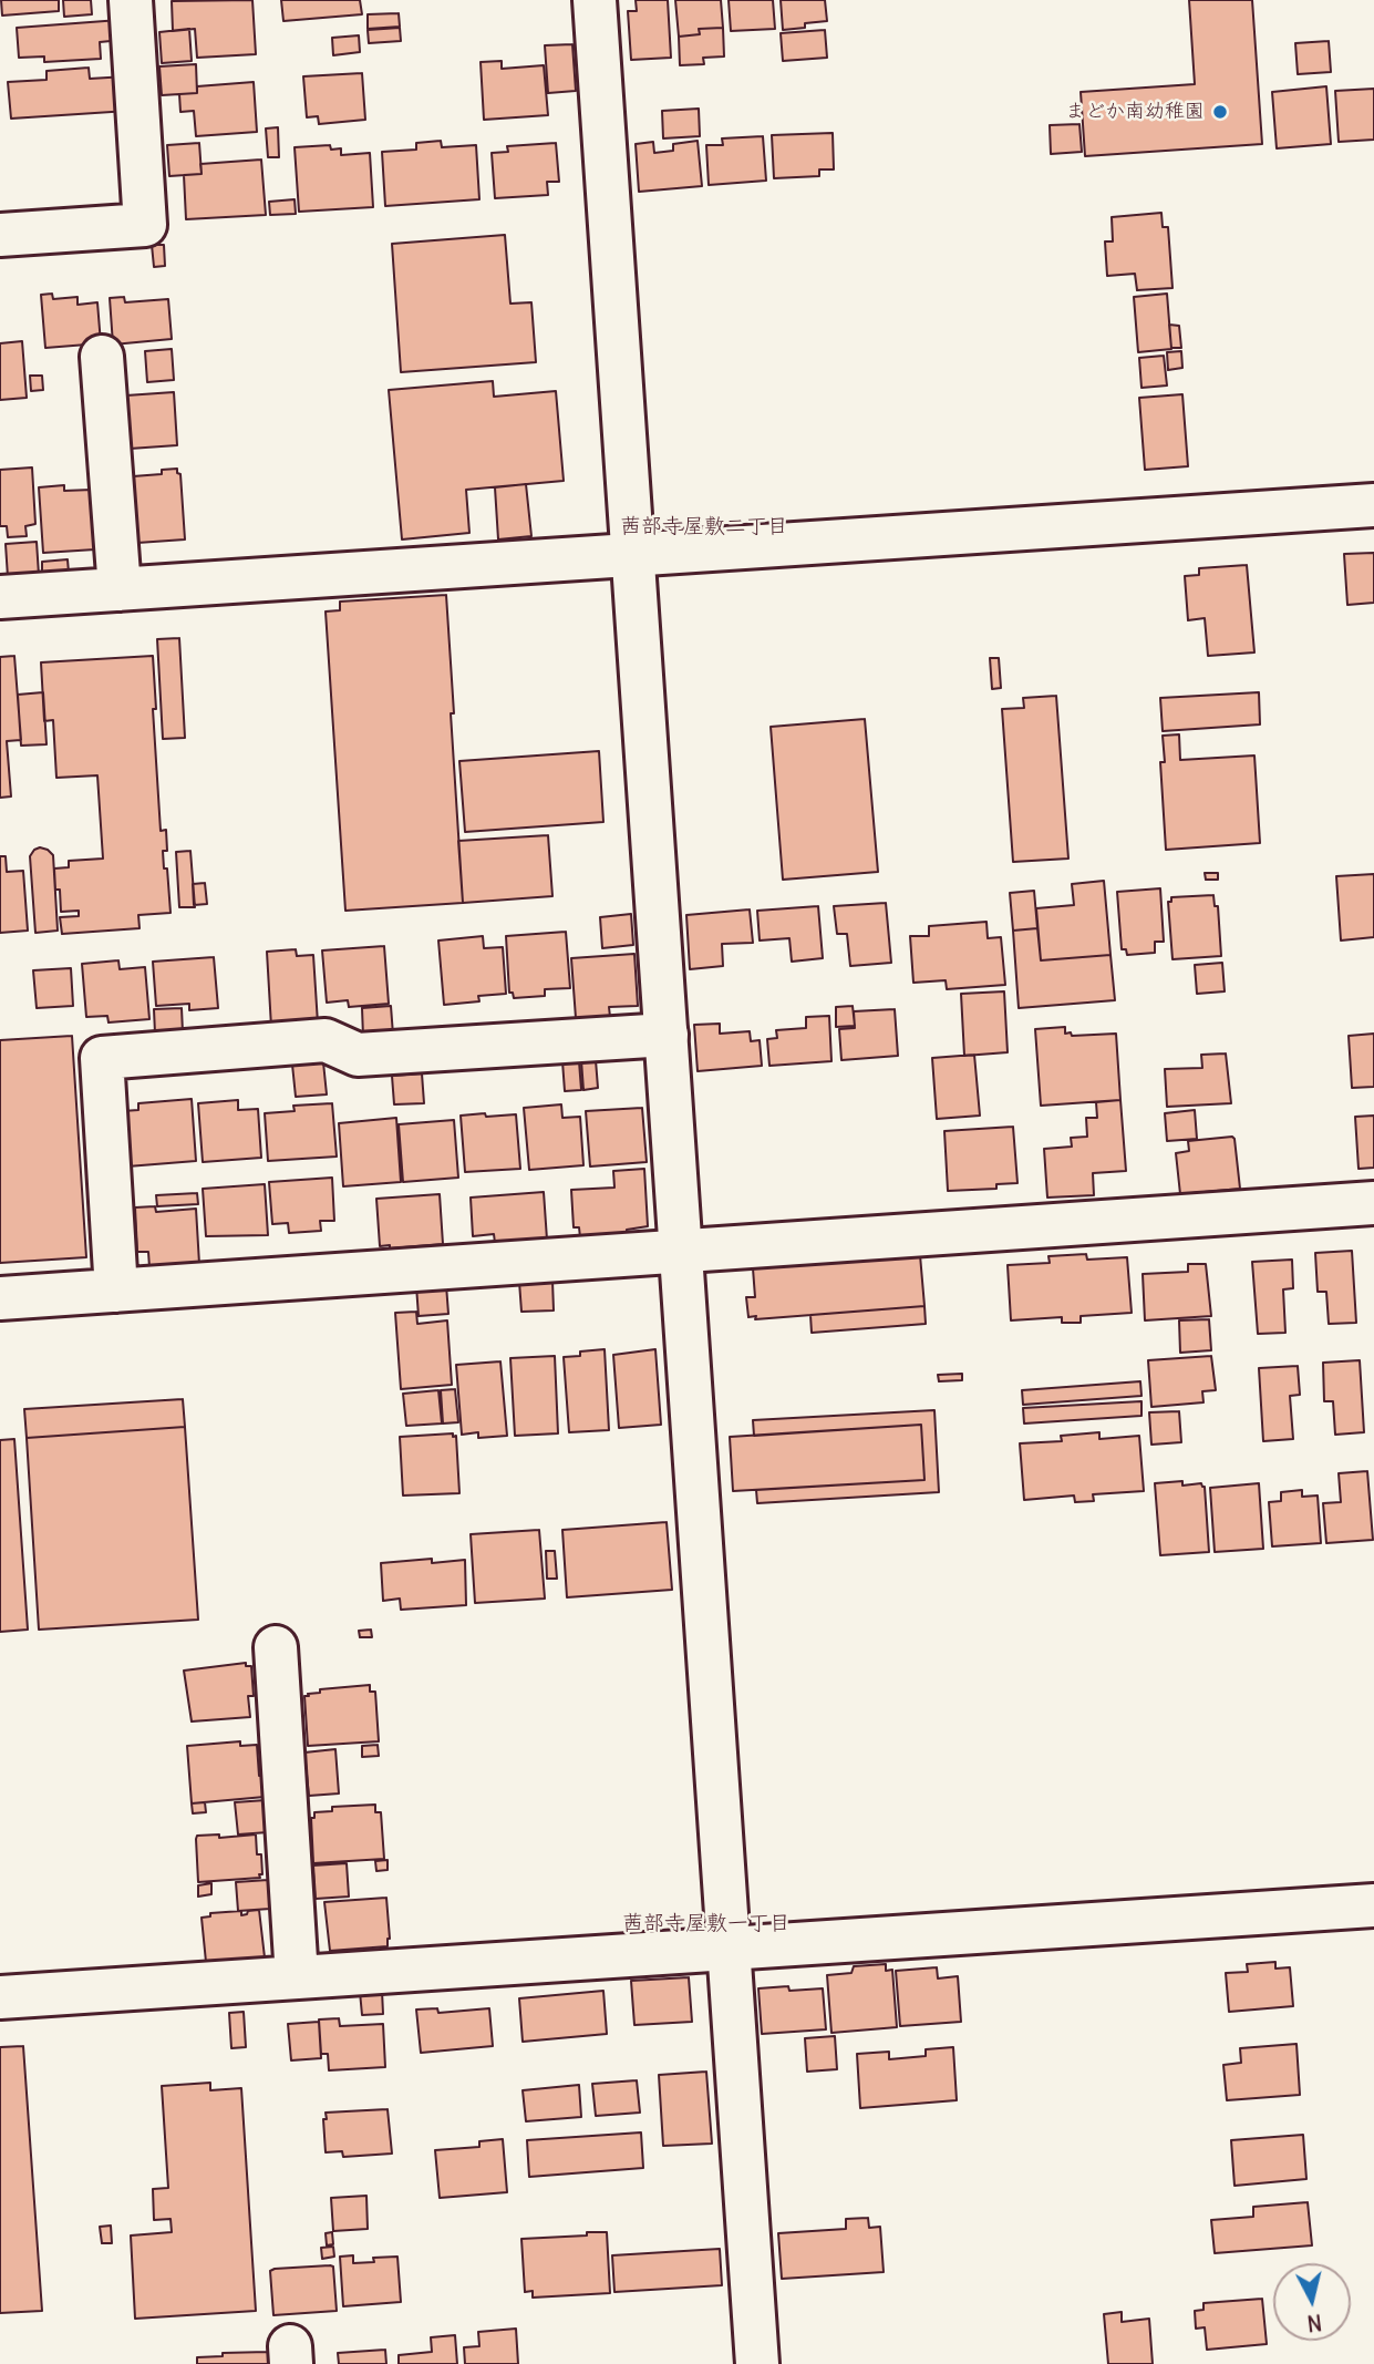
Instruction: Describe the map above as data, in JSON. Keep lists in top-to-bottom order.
{
  "districts": ["茜部寺屋敷二丁目", "茜部寺屋敷一丁目"],
  "places": ["まどか南幼稚園"],
  "north": "bottom"
}
